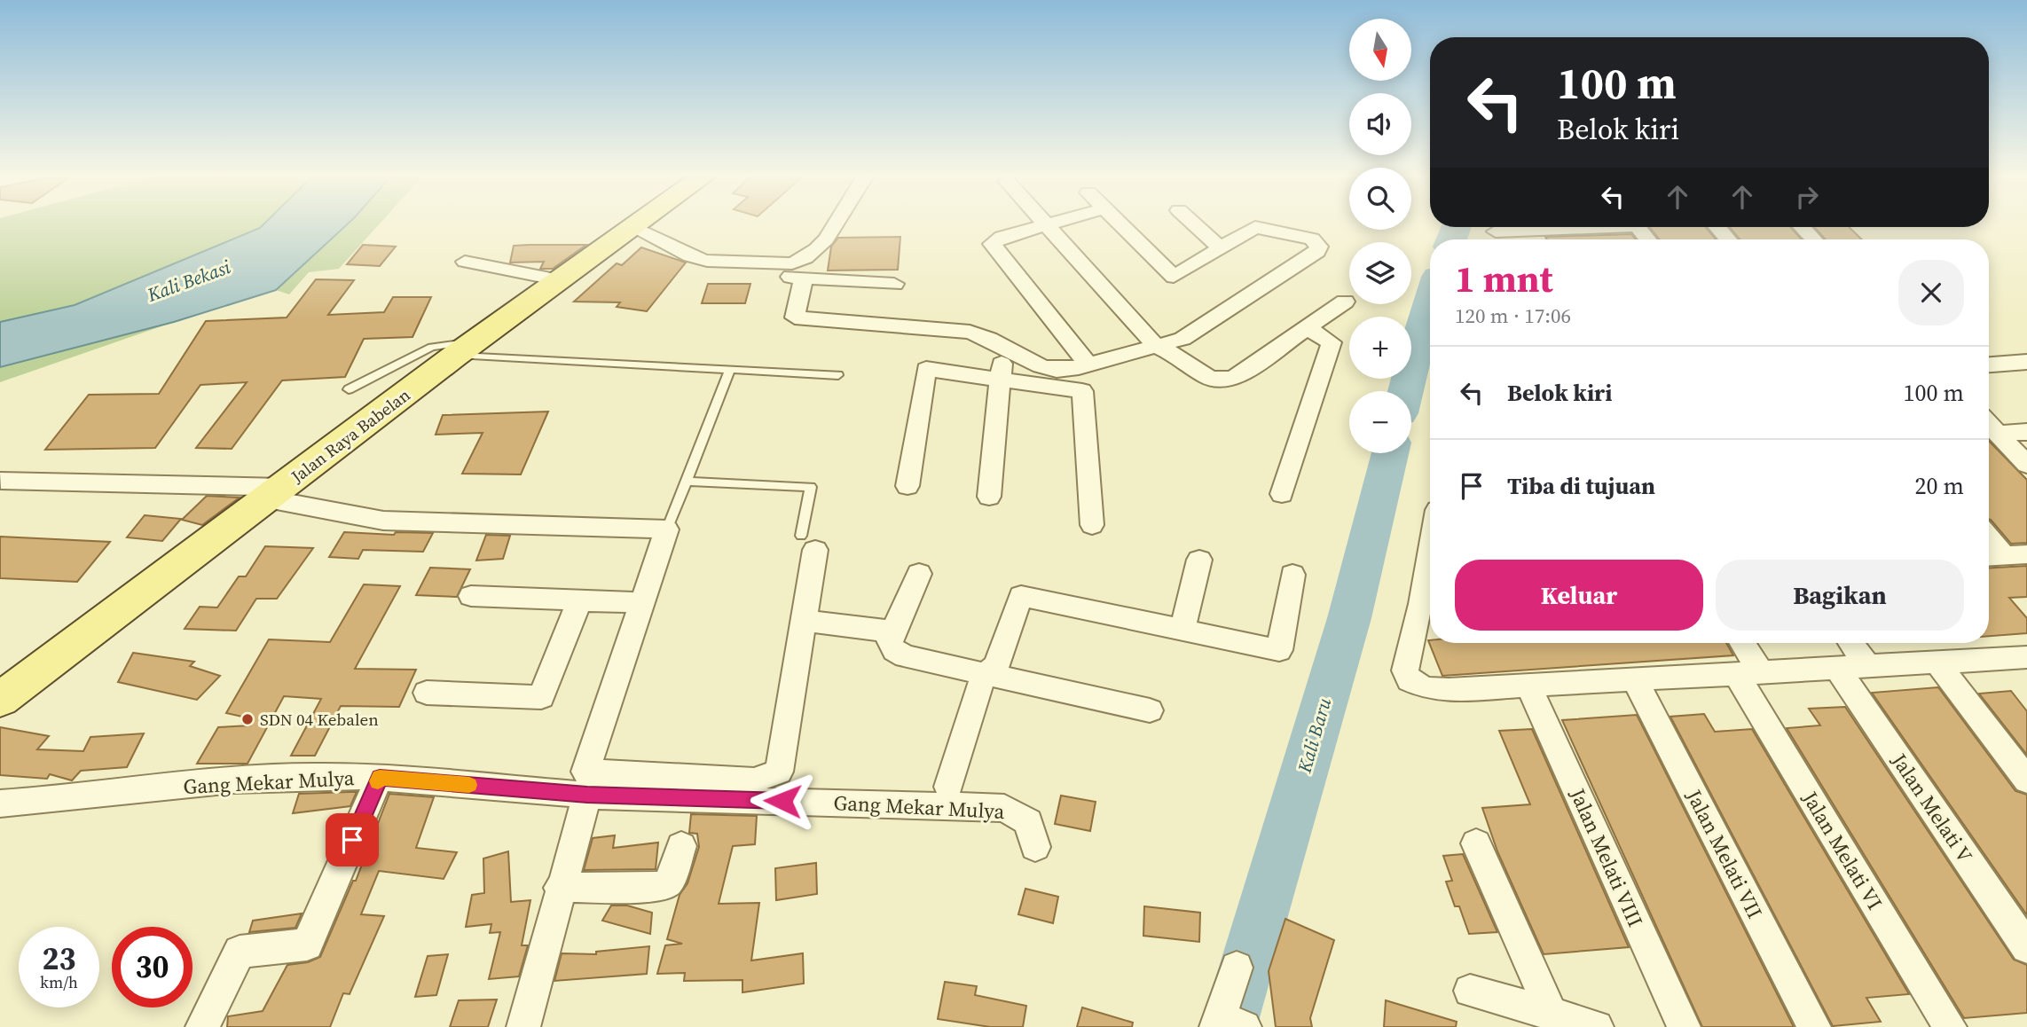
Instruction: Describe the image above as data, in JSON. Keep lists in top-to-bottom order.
{
  "streets": {
    "main road": ["Jalan Raya Babelan"],
    "street": [
      "Gang Mekar Mulya",
      "Jalan Melati V",
      "Jalan Melati VI",
      "Jalan Melati VII",
      "Jalan Melati VIII"
    ]
  },
  "water": ["Kali Bekasi", "Kali Baru"],
  "places": ["SDN 04 Kebalen"],
  "north": "bottom",
  "page": {
    "map_buttons": ["+", "−"],
    "turn": ["100 m", "Belok kiri"],
    "heading": ["1 mnt", "120 m · 17:06"],
    "list": [
      {
        "name": "Belok kiri",
        "value": "100 m"
      },
      {
        "name": "Tiba di tujuan",
        "value": "20 m"
      }
    ],
    "buttons": ["Keluar", "Bagikan"],
    "speed": "23 km/h",
    "limit": "30"
  }
}
